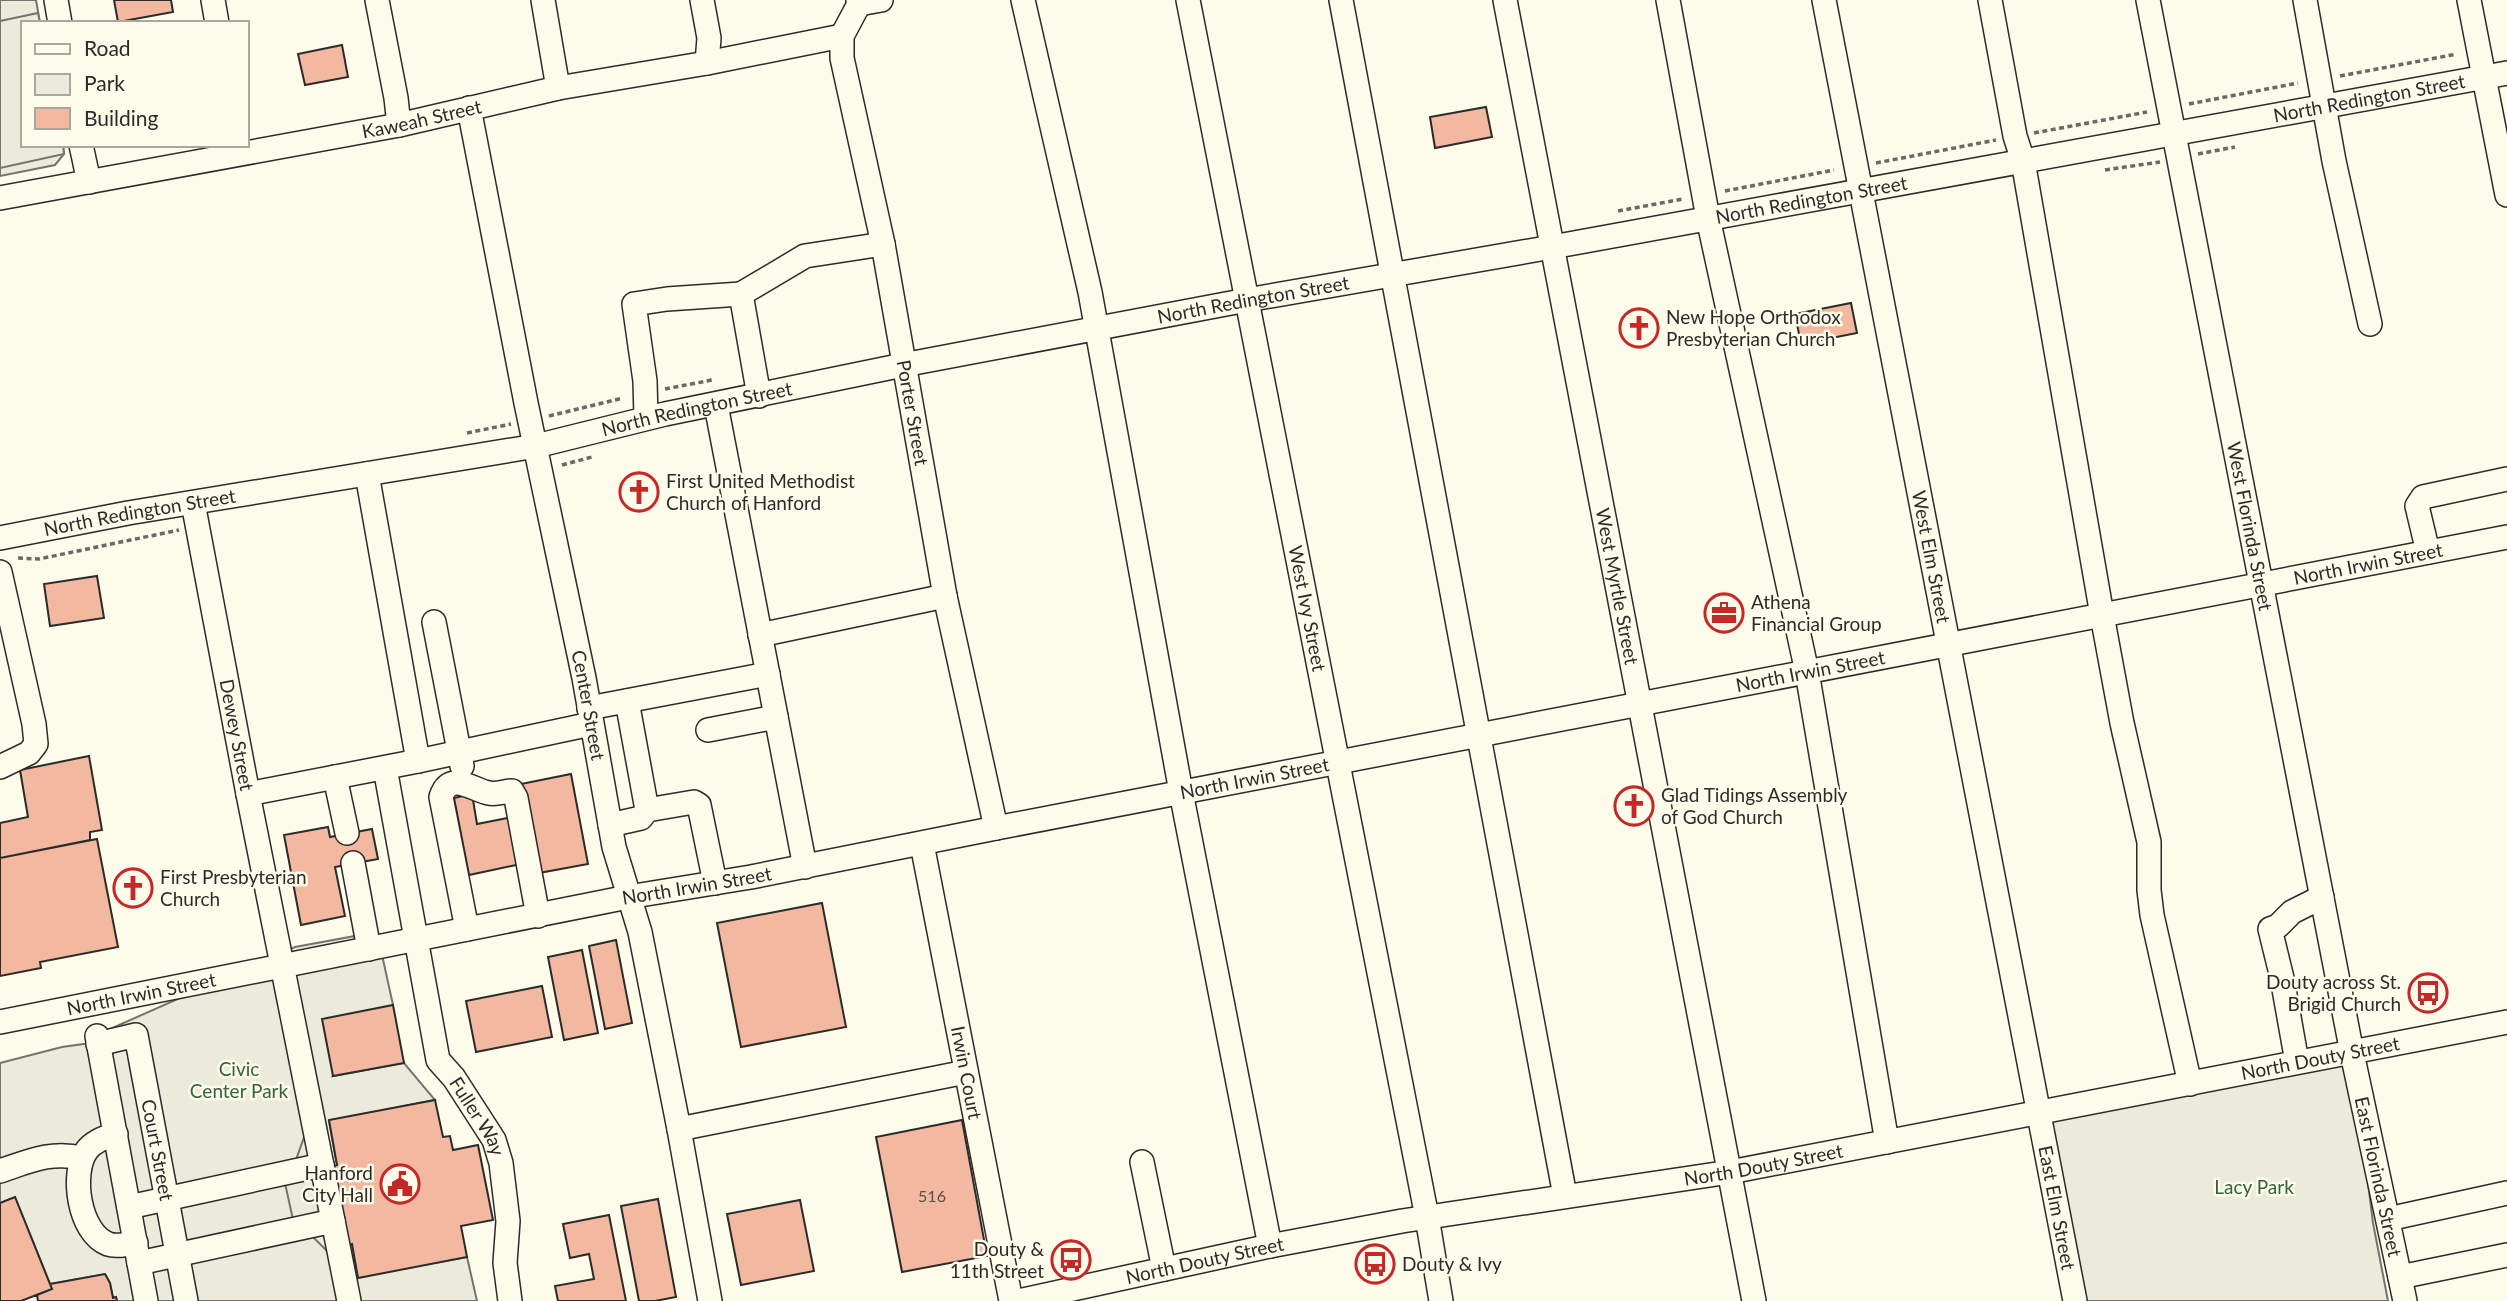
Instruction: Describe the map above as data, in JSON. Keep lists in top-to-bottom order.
{
  "streets": {
    "street": [
      "North Redington Street",
      "Kaweah Street",
      "Porter Street",
      "West Florinda Street",
      "West Elm Street",
      "North Irwin Street",
      "West Myrtle Street",
      "West Ivy Street",
      "Center Street",
      "Dewey Street",
      "North Douty Street",
      "Irwin Court",
      "Fuller Way",
      "Court Street",
      "East Florinda Street",
      "East Elm Street"
    ]
  },
  "crossings": [
    ["North Redington Street", "Porter Street"],
    ["North Redington Street", "West Florinda Street"],
    ["North Redington Street", "West Elm Street"],
    ["North Redington Street", "West Myrtle Street"],
    ["North Redington Street", "West Ivy Street"],
    ["North Redington Street", "Center Street"],
    ["North Redington Street", "Dewey Street"],
    ["Kaweah Street", "Porter Street"],
    ["Kaweah Street", "Center Street"],
    ["Porter Street", "North Irwin Street"],
    ["West Florinda Street", "North Irwin Street"],
    ["West Florinda Street", "North Douty Street"],
    ["West Florinda Street", "East Florinda Street"],
    ["West Elm Street", "North Irwin Street"],
    ["West Elm Street", "North Douty Street"],
    ["West Elm Street", "East Elm Street"],
    ["North Irwin Street", "West Myrtle Street"],
    ["North Irwin Street", "West Ivy Street"],
    ["North Irwin Street", "Center Street"],
    ["North Irwin Street", "Dewey Street"],
    ["North Irwin Street", "Irwin Court"],
    ["North Irwin Street", "Fuller Way"],
    ["West Myrtle Street", "North Douty Street"],
    ["West Ivy Street", "North Douty Street"],
    ["North Douty Street", "East Florinda Street"],
    ["North Douty Street", "East Elm Street"]
  ],
  "parks": ["Civic Center Park", "Lacy Park"],
  "places": {
    "church": [
      "New Hope Orthodox Presbyterian Church",
      "First United Methodist Church of Hanford",
      "Glad Tidings Assembly of God Church",
      "First Presbyterian Church"
    ],
    "office": ["Athena Financial Group"],
    "bus stop": ["Douty across St. Brigid Church", "Douty & 11th Street", "Douty & Ivy"],
    "public building": ["Hanford City Hall"]
  },
  "house_numbers": ["516"],
  "legend": ["Road", "Park", "Building"]
}
